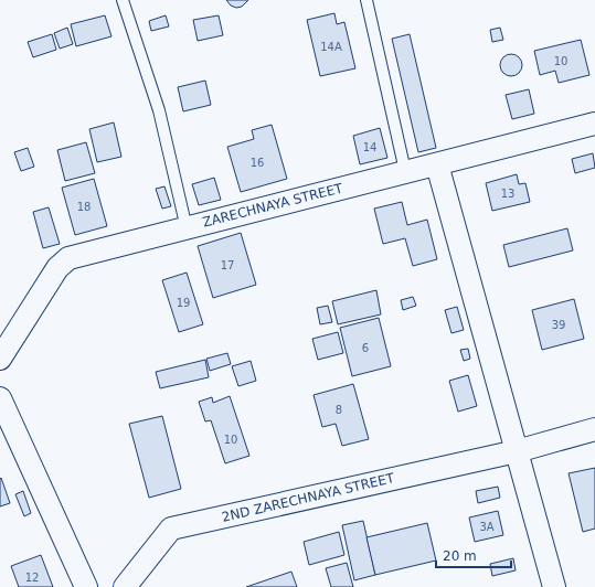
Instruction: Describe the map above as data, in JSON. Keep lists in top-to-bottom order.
{
  "streets": {
    "street": ["ZARECHNAYA STREET", "2ND ZARECHNAYA STREET"]
  },
  "house_numbers": [
    "14А",
    "10",
    "14",
    "16",
    "13",
    "18",
    "17",
    "19",
    "39",
    "6",
    "8",
    "10",
    "3А",
    "12"
  ],
  "scale_bar": "20 m"
}
